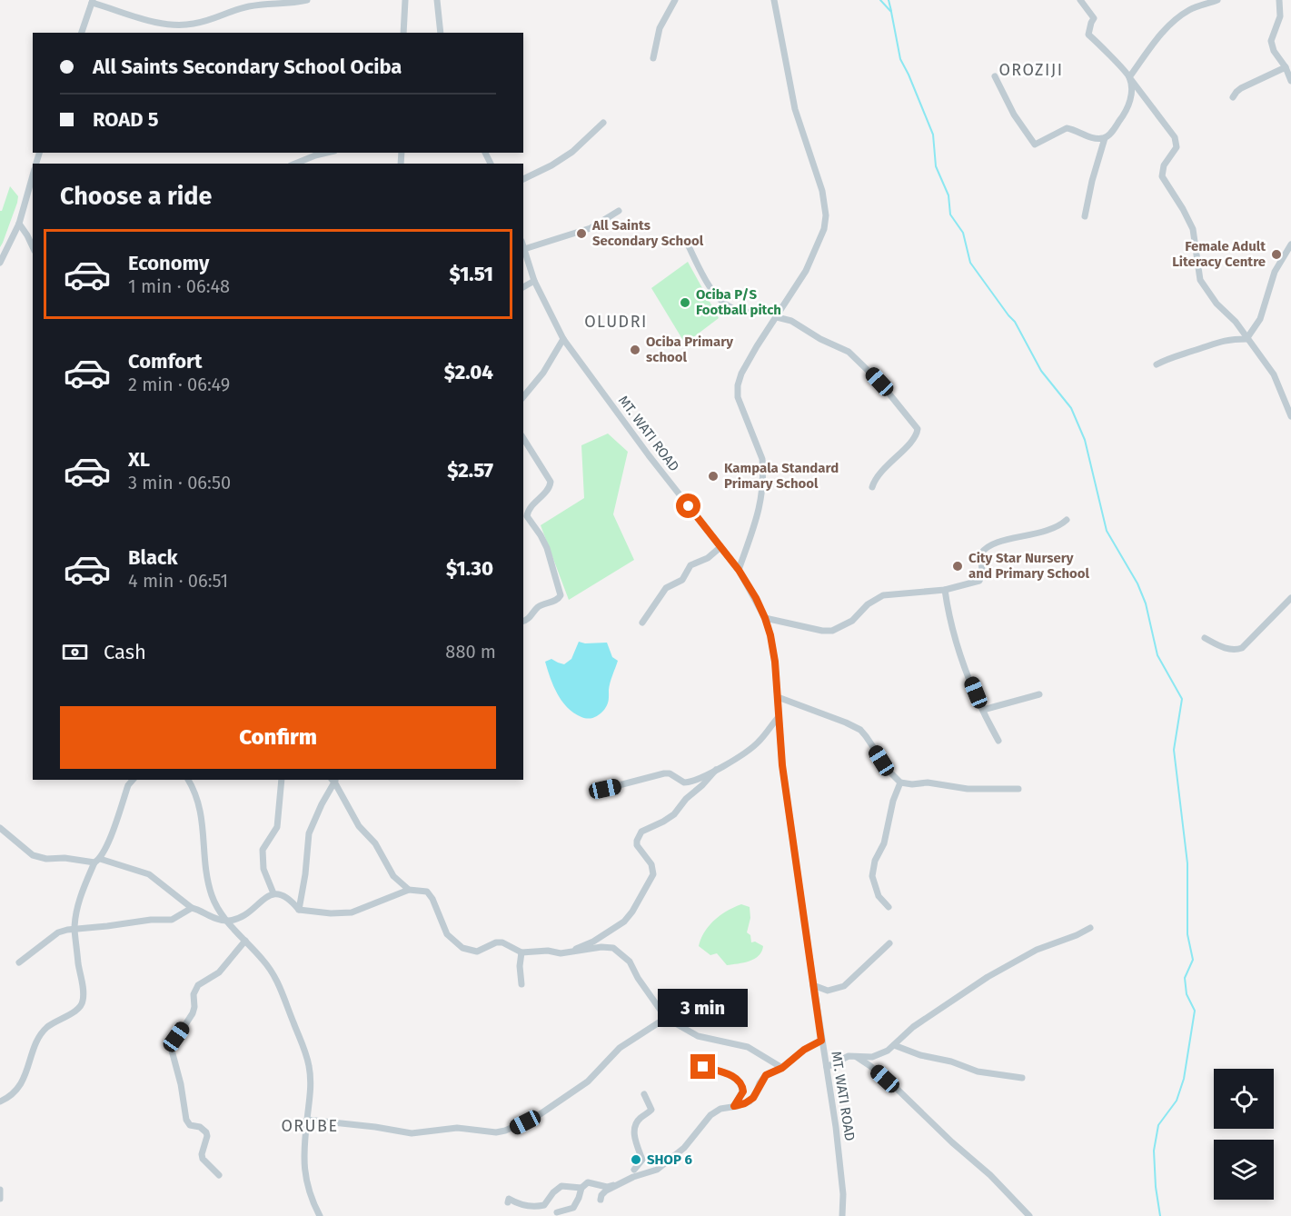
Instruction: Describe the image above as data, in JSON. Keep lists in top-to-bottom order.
{
  "streets": {
    "street": ["MT. WATI ROAD"]
  },
  "districts": ["OROZIJI", "OLUDRI", "ORUBE"],
  "places": [
    "All Saints Secondary School",
    "Female Adult Literacy Centre",
    "Ociba P/S Football pitch",
    "Ociba Primary school",
    "Kampala Standard Primary School",
    "City Star Nursery and Primary School",
    "SHOP 6"
  ],
  "page": {
    "banner": ["All Saints Secondary School Ociba", "ROAD 5"],
    "heading": "Choose a ride",
    "list": [
      {
        "name": "Economy",
        "note": "1 min · 06:48",
        "value": "$1.51"
      },
      {
        "name": "Comfort",
        "note": "2 min · 06:49",
        "value": "$2.04"
      },
      {
        "name": "XL",
        "note": "3 min · 06:50",
        "value": "$2.57"
      },
      {
        "name": "Black",
        "note": "4 min · 06:51",
        "value": "$1.30"
      }
    ],
    "pay": ["Cash", "880 m"],
    "buttons": "Confirm",
    "bubble": "3 min"
  }
}
